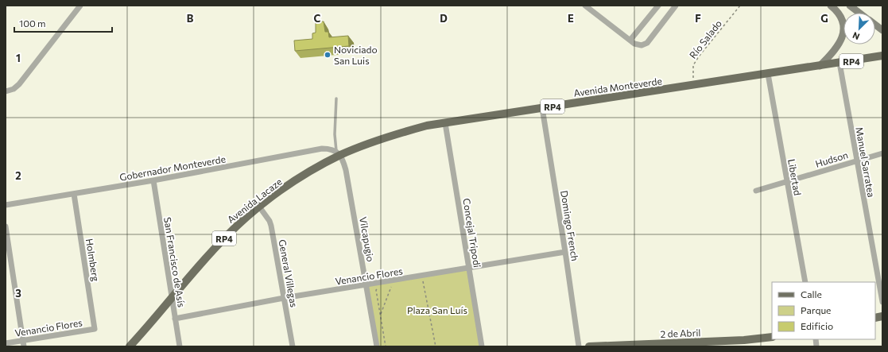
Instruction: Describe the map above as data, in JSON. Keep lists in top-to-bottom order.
{
  "streets": {
    "main road": [
      "RP4",
      "Avenida Monteverde",
      "Avenida Lacaze",
      "2 de Abril"
    ],
    "street": [
      "Hudson",
      "Manuel Sarratea",
      "Gobernador Monteverde",
      "Libertad",
      "Domingo French",
      "Concejal Tripodi",
      "Vilcapugio",
      "Holmberg",
      "San Francisco de Asís",
      "General Villegas",
      "Venancio Flores"
    ],
    "path": ["Río Salado"]
  },
  "crossings": [
    ["Río Salado", "Avenida Monteverde"],
    ["Avenida Monteverde", "Manuel Sarratea"],
    ["Avenida Monteverde", "Gobernador Monteverde"],
    ["Avenida Monteverde", "Libertad"],
    ["Avenida Monteverde", "Avenida Lacaze"],
    ["Avenida Monteverde", "Domingo French"],
    ["Avenida Monteverde", "Concejal Tripodi"],
    ["Avenida Monteverde", "Vilcapugio"],
    ["Hudson", "Manuel Sarratea"],
    ["Hudson", "Libertad"],
    ["Gobernador Monteverde", "Avenida Lacaze"],
    ["Gobernador Monteverde", "Vilcapugio"],
    ["Gobernador Monteverde", "Holmberg"],
    ["Gobernador Monteverde", "San Francisco de Asís"],
    ["Avenida Lacaze", "Vilcapugio"],
    ["Avenida Lacaze", "San Francisco de Asís"],
    ["Avenida Lacaze", "General Villegas"],
    ["Domingo French", "Venancio Flores"],
    ["Concejal Tripodi", "Venancio Flores"],
    ["Vilcapugio", "Venancio Flores"],
    ["Holmberg", "Venancio Flores"],
    ["San Francisco de Asís", "Venancio Flores"],
    ["General Villegas", "Venancio Flores"]
  ],
  "parks": ["Plaza San Luís"],
  "places": ["Noviciado San Luis"],
  "legend": ["Calle", "Parque", "Edificio"],
  "scale_bar": "100 m",
  "north": "bottom left",
  "grid": {
    "columns": [
      "B",
      "C",
      "D",
      "E",
      "F",
      "G"
    ],
    "rows": ["1", "2", "3"]
  }
}
